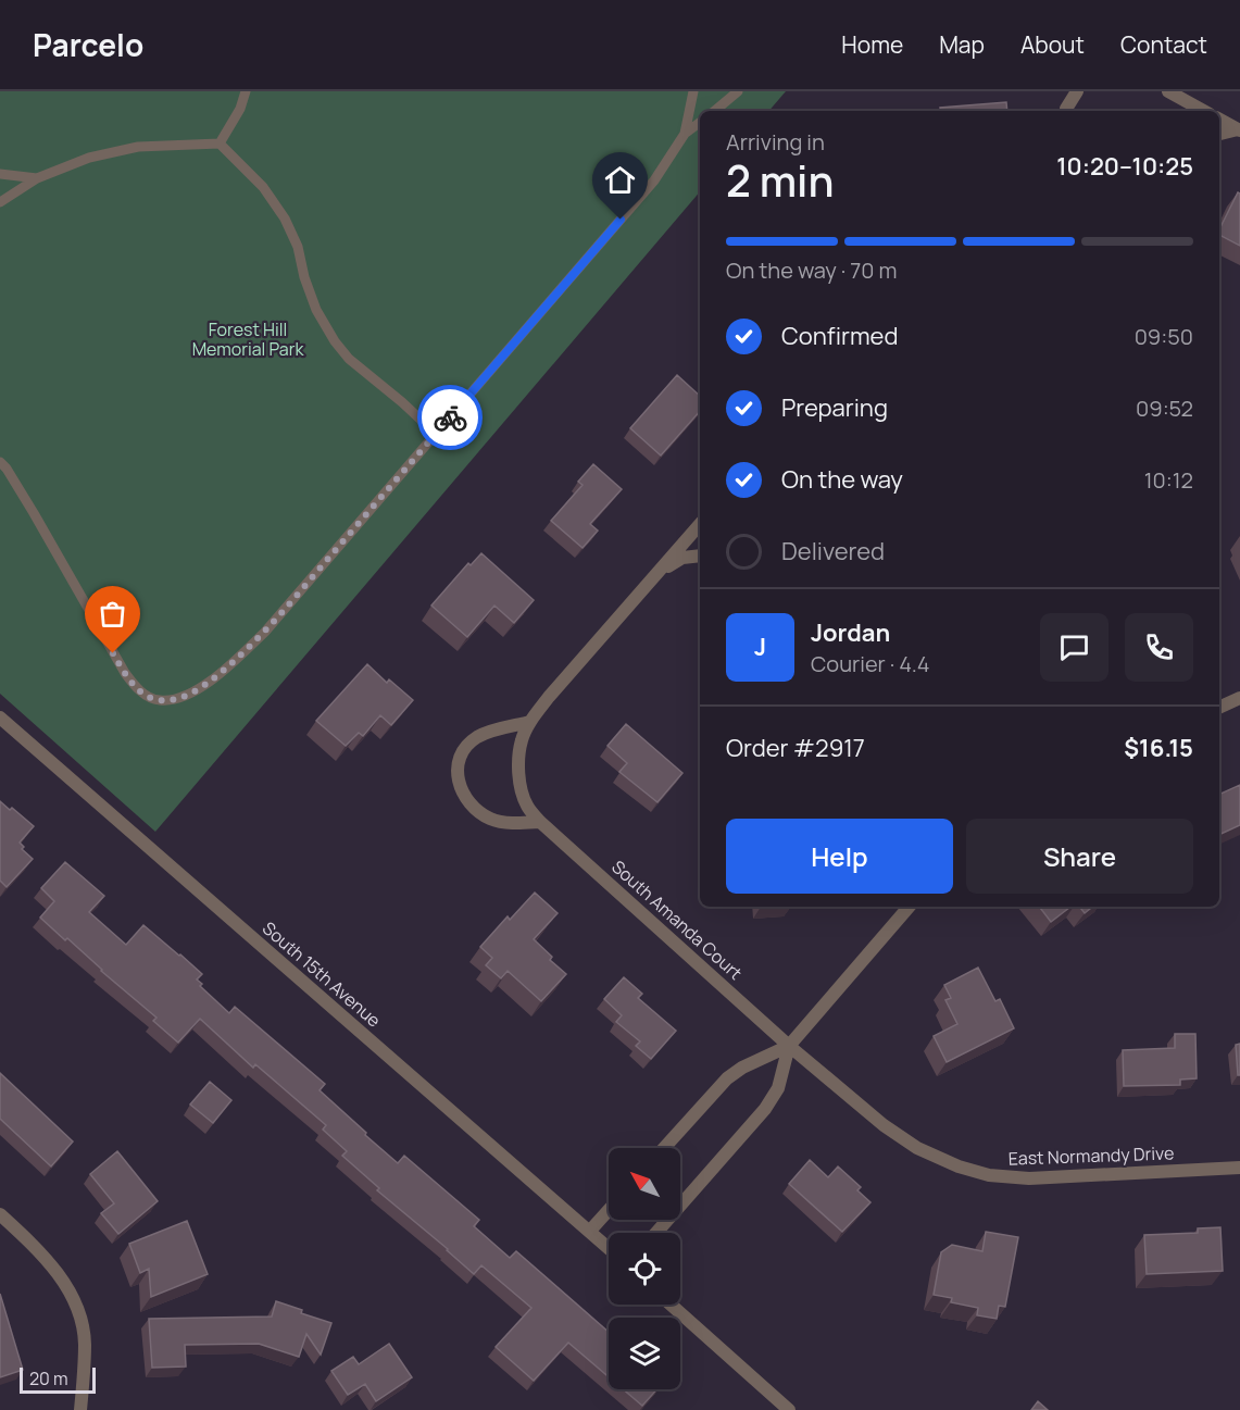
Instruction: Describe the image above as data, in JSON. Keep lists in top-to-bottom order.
{
  "streets": {
    "street": ["South Amanda Court", "South 15th Avenue", "East Normandy Drive"]
  },
  "crossings": [
    ["South Amanda Court", "East Normandy Drive"]
  ],
  "parks": ["Forest Hill Memorial Park"],
  "scale_bar": "20 m",
  "north": "top left",
  "page": {
    "header": "Parcelo",
    "nav": [
      "Home",
      "Map",
      "About",
      "Contact"
    ],
    "heading": ["2 min", "Arriving in", "10:20–10:25"],
    "panel": [
      "Jordan",
      "Courier · 4.4",
      "Order #2917",
      "$16.15"
    ],
    "bar": "On the way · 70 m",
    "list": [
      ["Confirmed", "09:50"],
      ["Preparing", "09:52"],
      ["On the way", "10:12"],
      "Delivered"
    ],
    "round": "J",
    "buttons": ["Help", "Share"],
    "scale": "20 m"
  }
}
